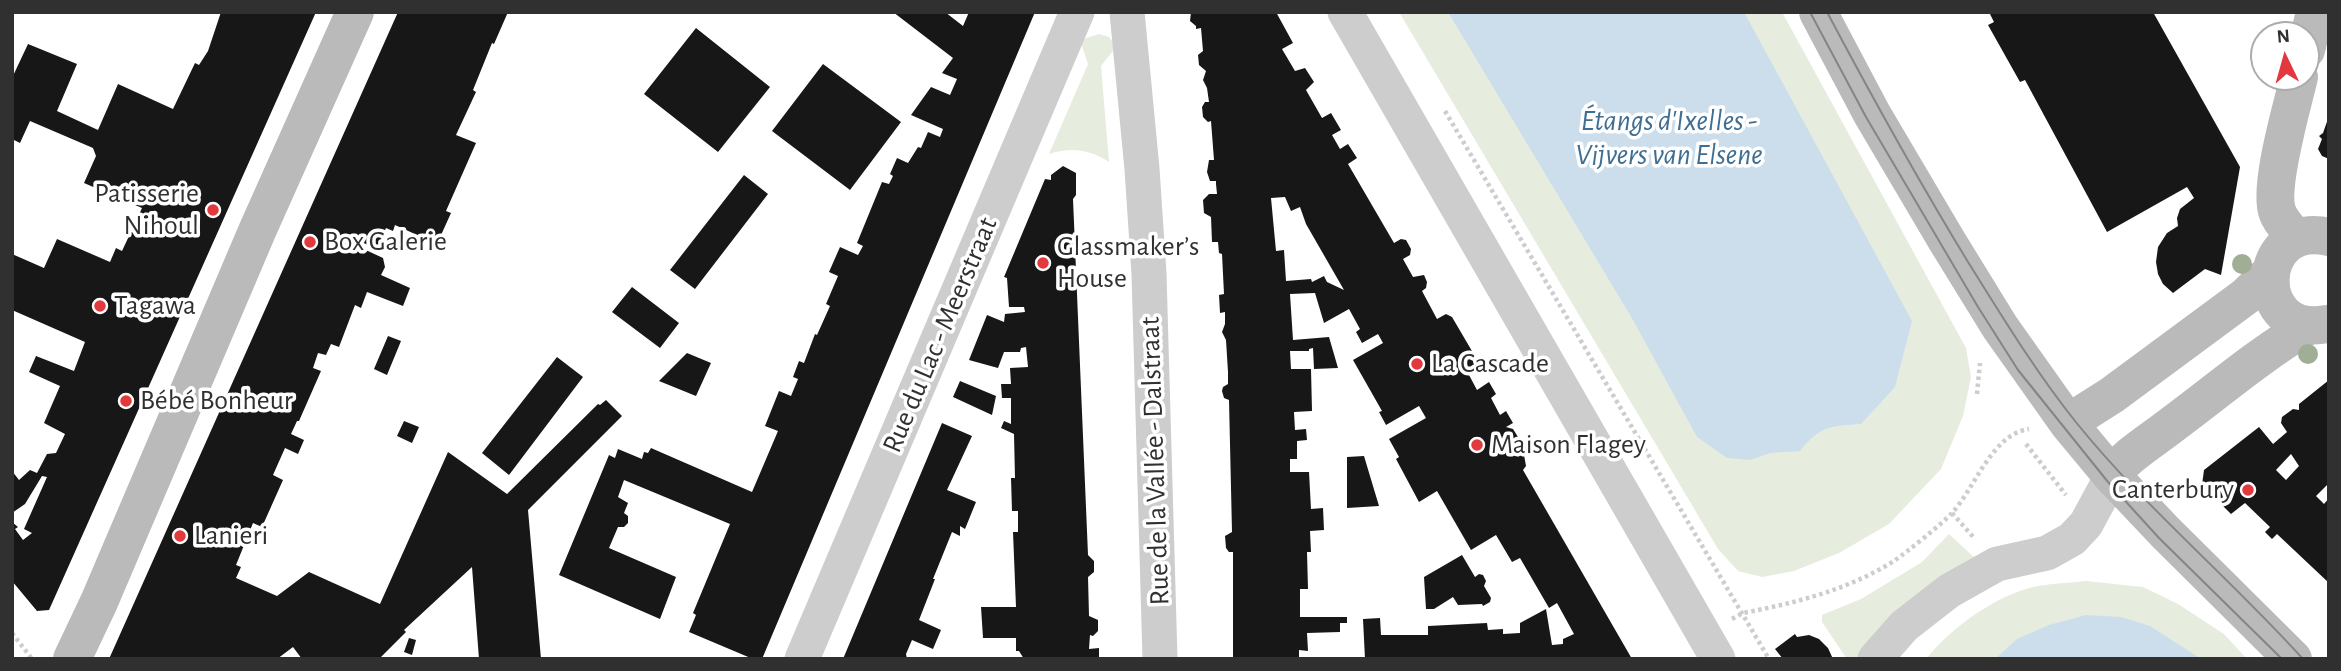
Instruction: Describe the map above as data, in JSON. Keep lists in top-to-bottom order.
{
  "streets": {
    "street": ["Rue du Lac - Meerstraat", "Rue de la Vallée - Dalstraat"]
  },
  "water": ["Étangs d'Ixelles - Vijvers van Elsene"],
  "places": [
    "Patisserie Nihoul",
    "Box Galerie",
    "Glassmaker’s House",
    "Tagawa",
    "La Cascade",
    "Bébé Bonheur",
    "Maison Flagey",
    "Canterbury",
    "Lanieri"
  ],
  "north": "top"
}
